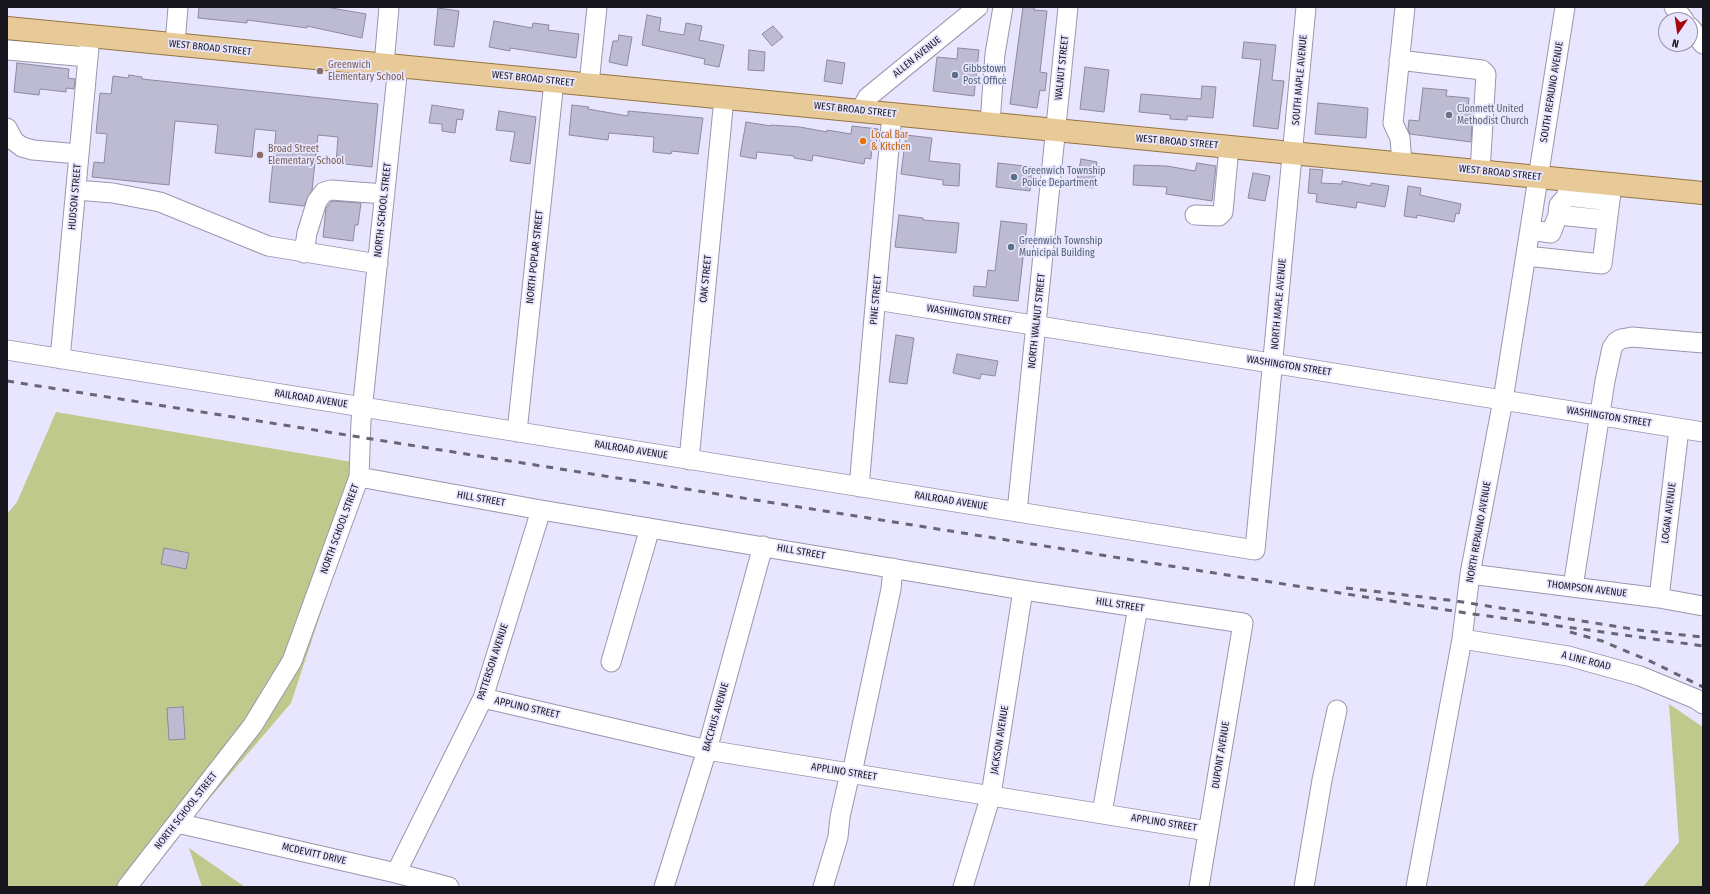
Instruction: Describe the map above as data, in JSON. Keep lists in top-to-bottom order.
{
  "streets": {
    "main road": ["WEST BROAD STREET"],
    "street": [
      "ALLEN AVENUE",
      "WALNUT STREET",
      "SOUTH MAPLE AVENUE",
      "SOUTH REPAUNO AVENUE",
      "HUDSON STREET",
      "NORTH SCHOOL STREET",
      "NORTH POPLAR STREET",
      "OAK STREET",
      "PINE STREET",
      "NORTH MAPLE AVENUE",
      "WASHINGTON STREET",
      "NORTH WALNUT STREET",
      "RAILROAD AVENUE",
      "HILL STREET",
      "LOGAN AVENUE",
      "NORTH REPAUNO AVENUE",
      "THOMPSON AVENUE",
      "A LINE ROAD",
      "PATTERSON AVENUE",
      "APPLINO STREET",
      "BACCHUS AVENUE",
      "JACKSON AVENUE",
      "DUPONT AVENUE",
      "MCDEVITT DRIVE"
    ]
  },
  "crossings": [
    ["WEST BROAD STREET", "ALLEN AVENUE"],
    ["WEST BROAD STREET", "WALNUT STREET"],
    ["WEST BROAD STREET", "SOUTH MAPLE AVENUE"],
    ["WEST BROAD STREET", "SOUTH REPAUNO AVENUE"],
    ["WEST BROAD STREET", "HUDSON STREET"],
    ["WEST BROAD STREET", "NORTH SCHOOL STREET"],
    ["WEST BROAD STREET", "NORTH POPLAR STREET"],
    ["WEST BROAD STREET", "OAK STREET"],
    ["WEST BROAD STREET", "PINE STREET"],
    ["WEST BROAD STREET", "NORTH MAPLE AVENUE"],
    ["WEST BROAD STREET", "NORTH WALNUT STREET"],
    ["WEST BROAD STREET", "NORTH REPAUNO AVENUE"],
    ["WALNUT STREET", "NORTH WALNUT STREET"],
    ["SOUTH MAPLE AVENUE", "NORTH MAPLE AVENUE"],
    ["SOUTH REPAUNO AVENUE", "NORTH REPAUNO AVENUE"],
    ["HUDSON STREET", "RAILROAD AVENUE"],
    ["NORTH SCHOOL STREET", "RAILROAD AVENUE"],
    ["NORTH SCHOOL STREET", "HILL STREET"],
    ["NORTH SCHOOL STREET", "MCDEVITT DRIVE"],
    ["NORTH POPLAR STREET", "RAILROAD AVENUE"],
    ["OAK STREET", "RAILROAD AVENUE"],
    ["PINE STREET", "WASHINGTON STREET"],
    ["PINE STREET", "RAILROAD AVENUE"],
    ["NORTH MAPLE AVENUE", "WASHINGTON STREET"],
    ["NORTH MAPLE AVENUE", "RAILROAD AVENUE"],
    ["WASHINGTON STREET", "NORTH WALNUT STREET"],
    ["WASHINGTON STREET", "LOGAN AVENUE"],
    ["WASHINGTON STREET", "NORTH REPAUNO AVENUE"],
    ["NORTH WALNUT STREET", "RAILROAD AVENUE"],
    ["HILL STREET", "PATTERSON AVENUE"],
    ["HILL STREET", "BACCHUS AVENUE"],
    ["HILL STREET", "JACKSON AVENUE"],
    ["HILL STREET", "DUPONT AVENUE"],
    ["LOGAN AVENUE", "THOMPSON AVENUE"],
    ["NORTH REPAUNO AVENUE", "THOMPSON AVENUE"],
    ["NORTH REPAUNO AVENUE", "A LINE ROAD"],
    ["PATTERSON AVENUE", "APPLINO STREET"],
    ["PATTERSON AVENUE", "MCDEVITT DRIVE"],
    ["APPLINO STREET", "BACCHUS AVENUE"],
    ["APPLINO STREET", "JACKSON AVENUE"],
    ["APPLINO STREET", "DUPONT AVENUE"]
  ],
  "places": [
    "Greenwich Elementary School",
    "Gibbstown Post Office",
    "Clonmett United Methodist Church",
    "Local Bar & Kitchen",
    "Broad Street Elementary School",
    "Greenwich Township Police Department",
    "Greenwich Township Municipal Building"
  ],
  "north": "bottom"
}
